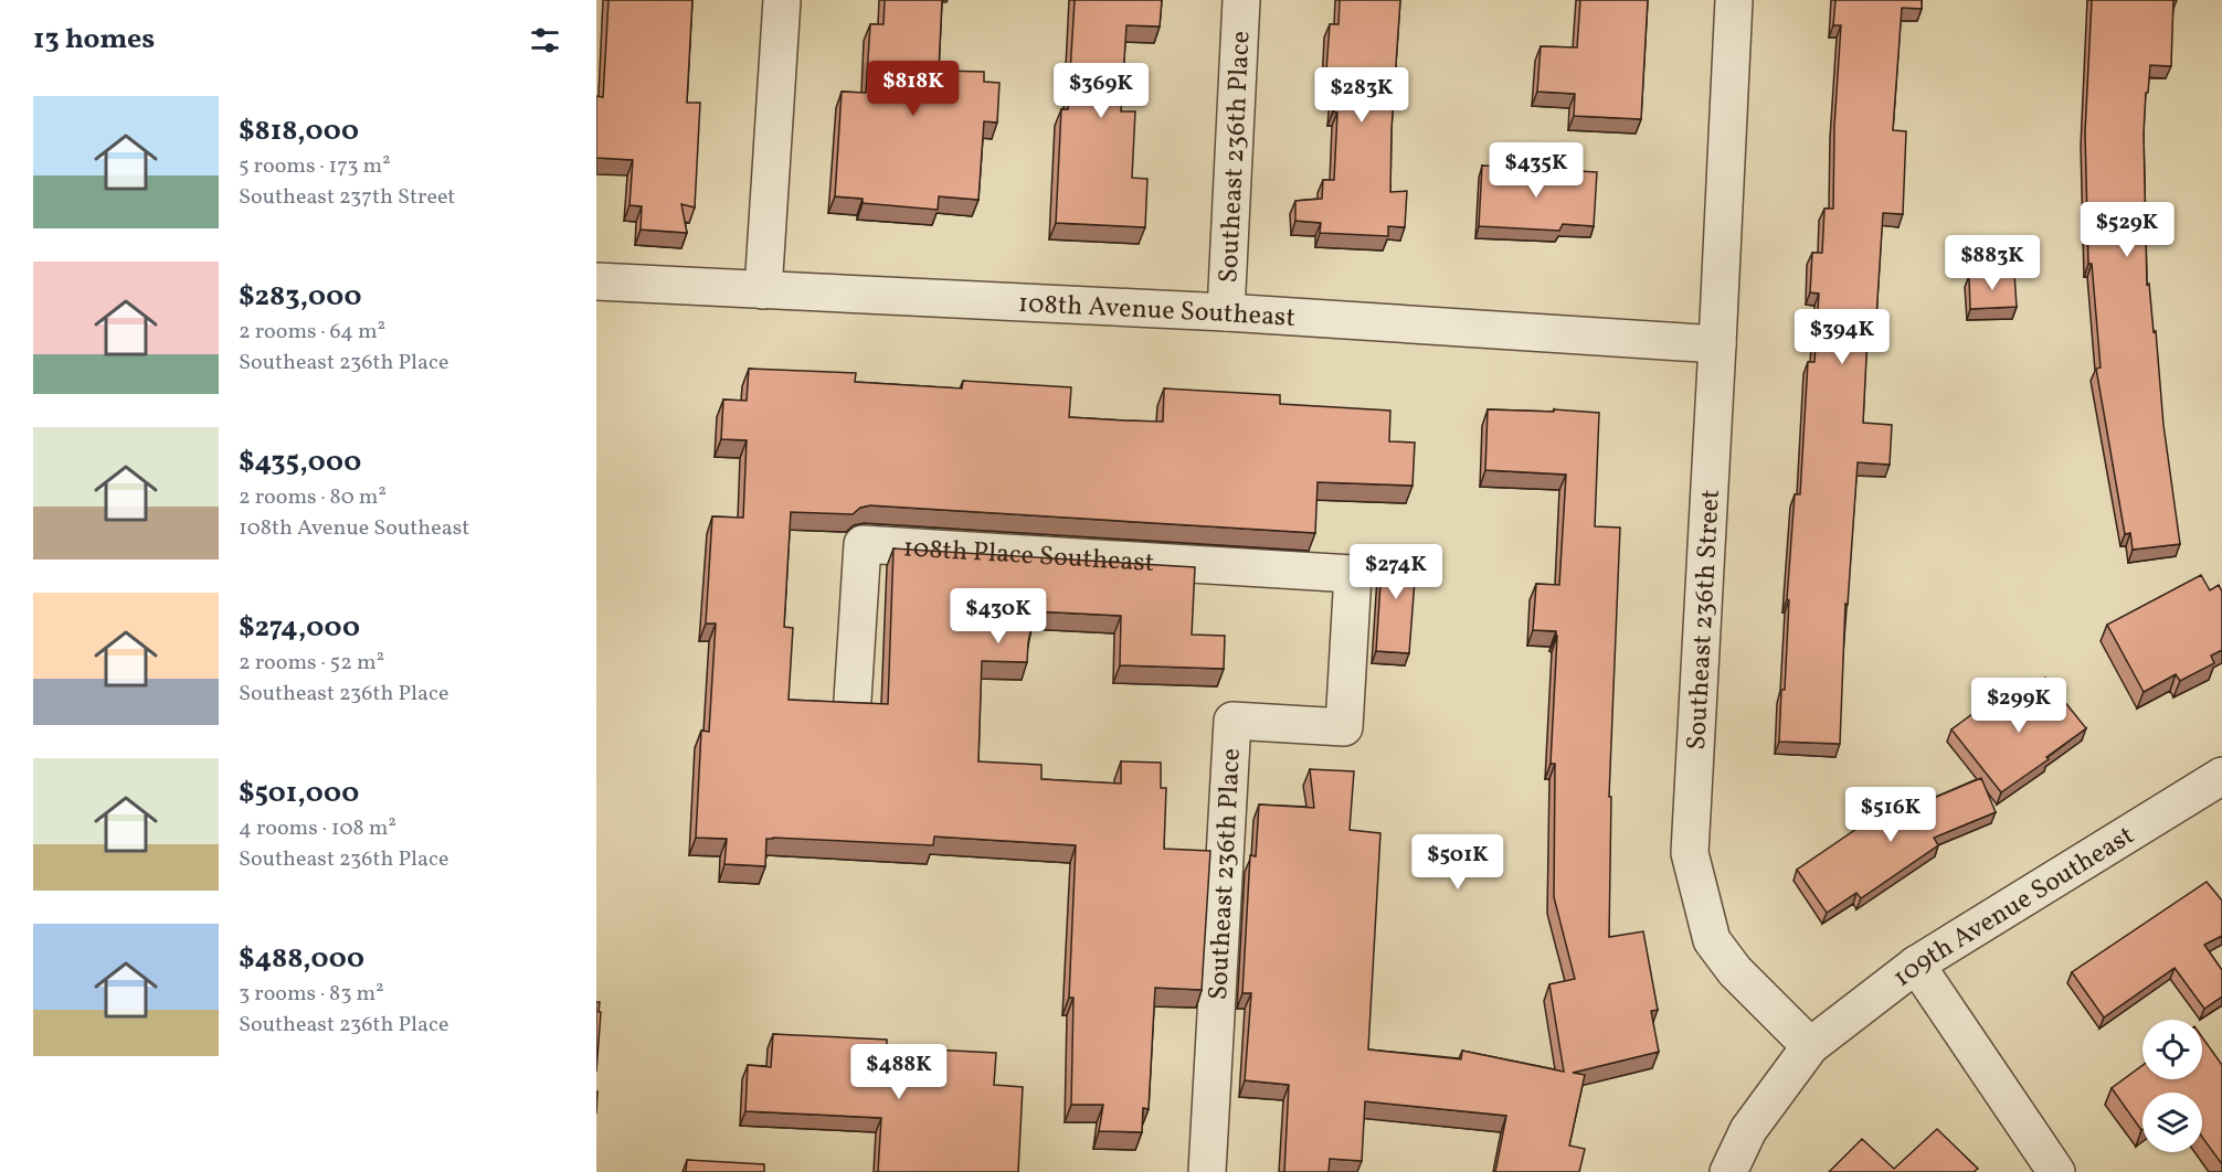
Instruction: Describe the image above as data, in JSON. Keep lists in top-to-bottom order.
{
  "streets": {
    "street": [
      "Southeast 236th Place",
      "108th Avenue Southeast",
      "108th Place Southeast",
      "Southeast 236th Street",
      "109th Avenue Southeast"
    ]
  },
  "crossings": [
    ["Southeast 236th Place", "108th Avenue Southeast"],
    ["Southeast 236th Place", "108th Place Southeast"],
    ["108th Avenue Southeast", "Southeast 236th Street"],
    ["Southeast 236th Street", "109th Avenue Southeast"]
  ],
  "page": {
    "heading": "13 homes",
    "price": [
      "$818K",
      "$369K",
      "$283K",
      "$435K",
      "$529K",
      "$883K",
      "$394K",
      "$274K",
      "$430K",
      "$299K",
      "$516K",
      "$501K",
      "$488K"
    ],
    "list": [
      {
        "name": "$818,000",
        "note": "5 rooms · 173 m² · Southeast 237th Street"
      },
      {
        "name": "$283,000",
        "note": "2 rooms · 64 m² · Southeast 236th Place"
      },
      {
        "name": "$435,000",
        "note": "2 rooms · 80 m² · 108th Avenue Southeast"
      },
      {
        "name": "$274,000",
        "note": "2 rooms · 52 m² · Southeast 236th Place"
      },
      {
        "name": "$501,000",
        "note": "4 rooms · 108 m² · Southeast 236th Place"
      },
      {
        "name": "$488,000",
        "note": "3 rooms · 83 m² · Southeast 236th Place"
      }
    ]
  }
}
